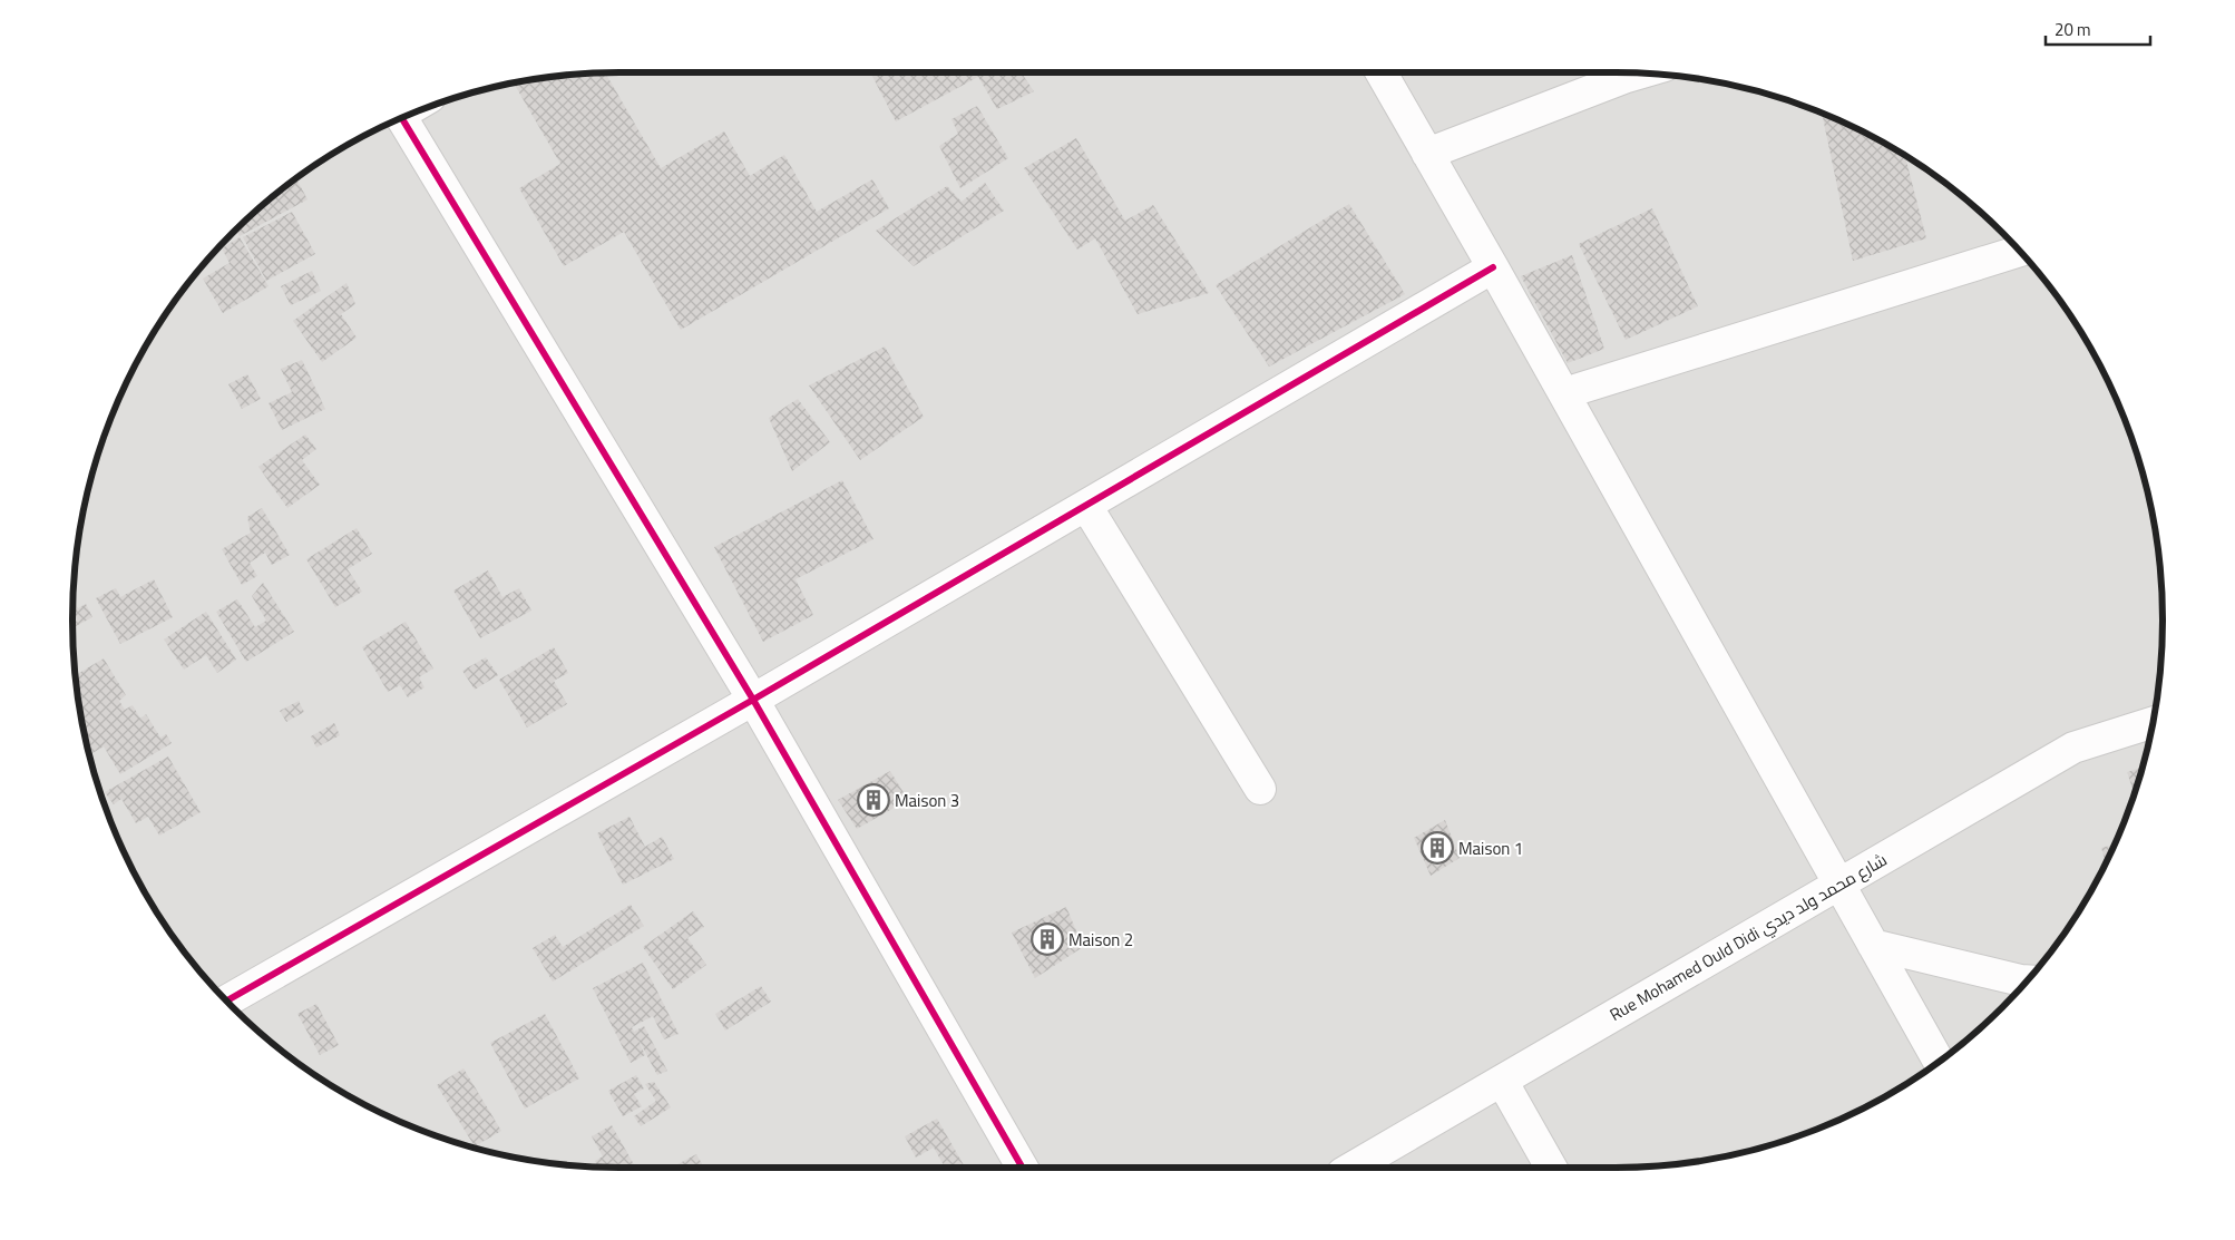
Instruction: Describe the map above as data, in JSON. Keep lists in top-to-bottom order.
{
  "streets": {
    "street": ["Rue Mohamed Ould Didi شارع محمد ولد ديدي"]
  },
  "places": {
    "building": ["Maison 3", "Maison 1", "Maison 2"]
  },
  "scale_bar": "20 m"
}
